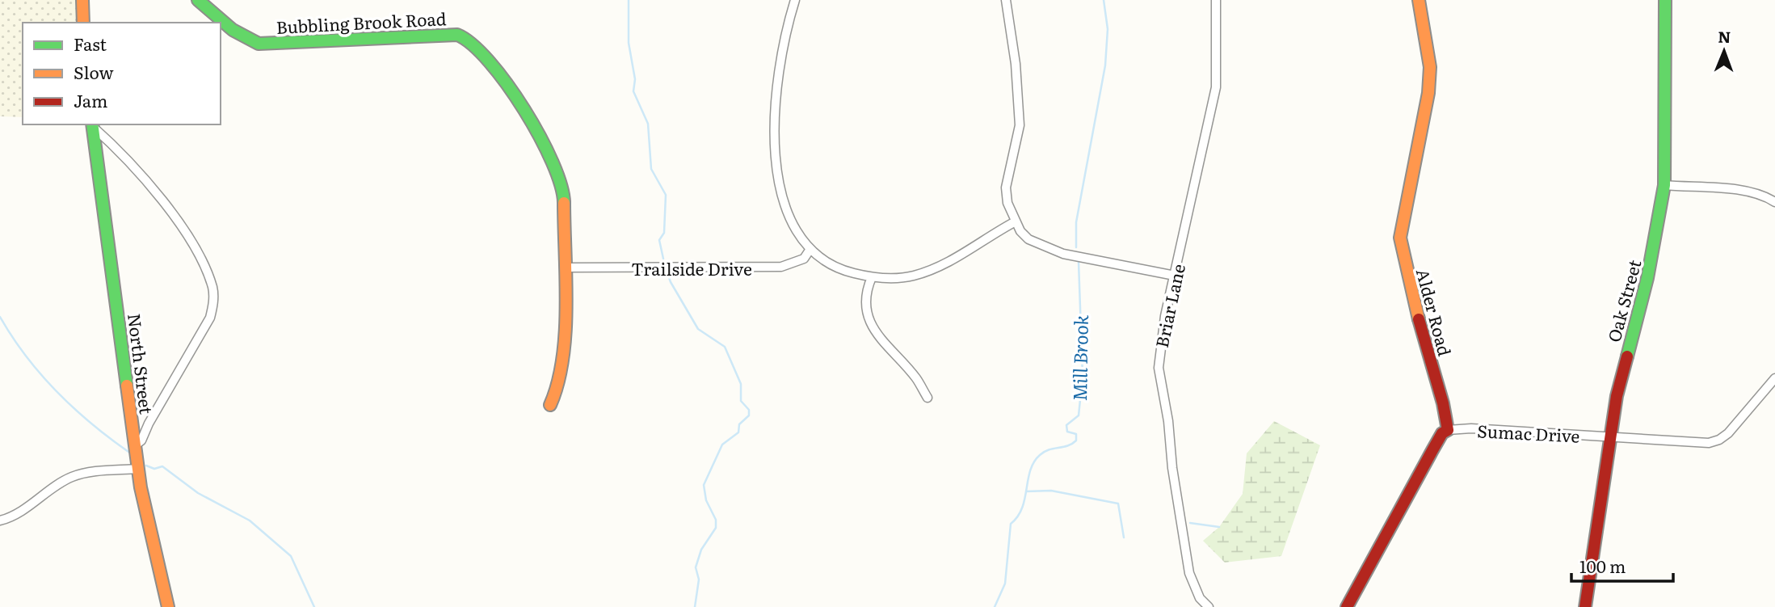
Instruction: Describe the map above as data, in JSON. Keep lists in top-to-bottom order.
{
  "streets": {
    "street": [
      "Bubbling Brook Road",
      "Trailside Drive",
      "Oak Street",
      "Briar Lane",
      "Alder Road",
      "North Street",
      "Sumac Drive"
    ]
  },
  "crossings": [
    ["Bubbling Brook Road", "Trailside Drive"],
    ["Oak Street", "Sumac Drive"],
    ["Alder Road", "Sumac Drive"]
  ],
  "water": ["Mill Brook"],
  "legend": ["Fast", "Slow", "Jam"],
  "scale_bar": "100 m",
  "north": "top"
}
